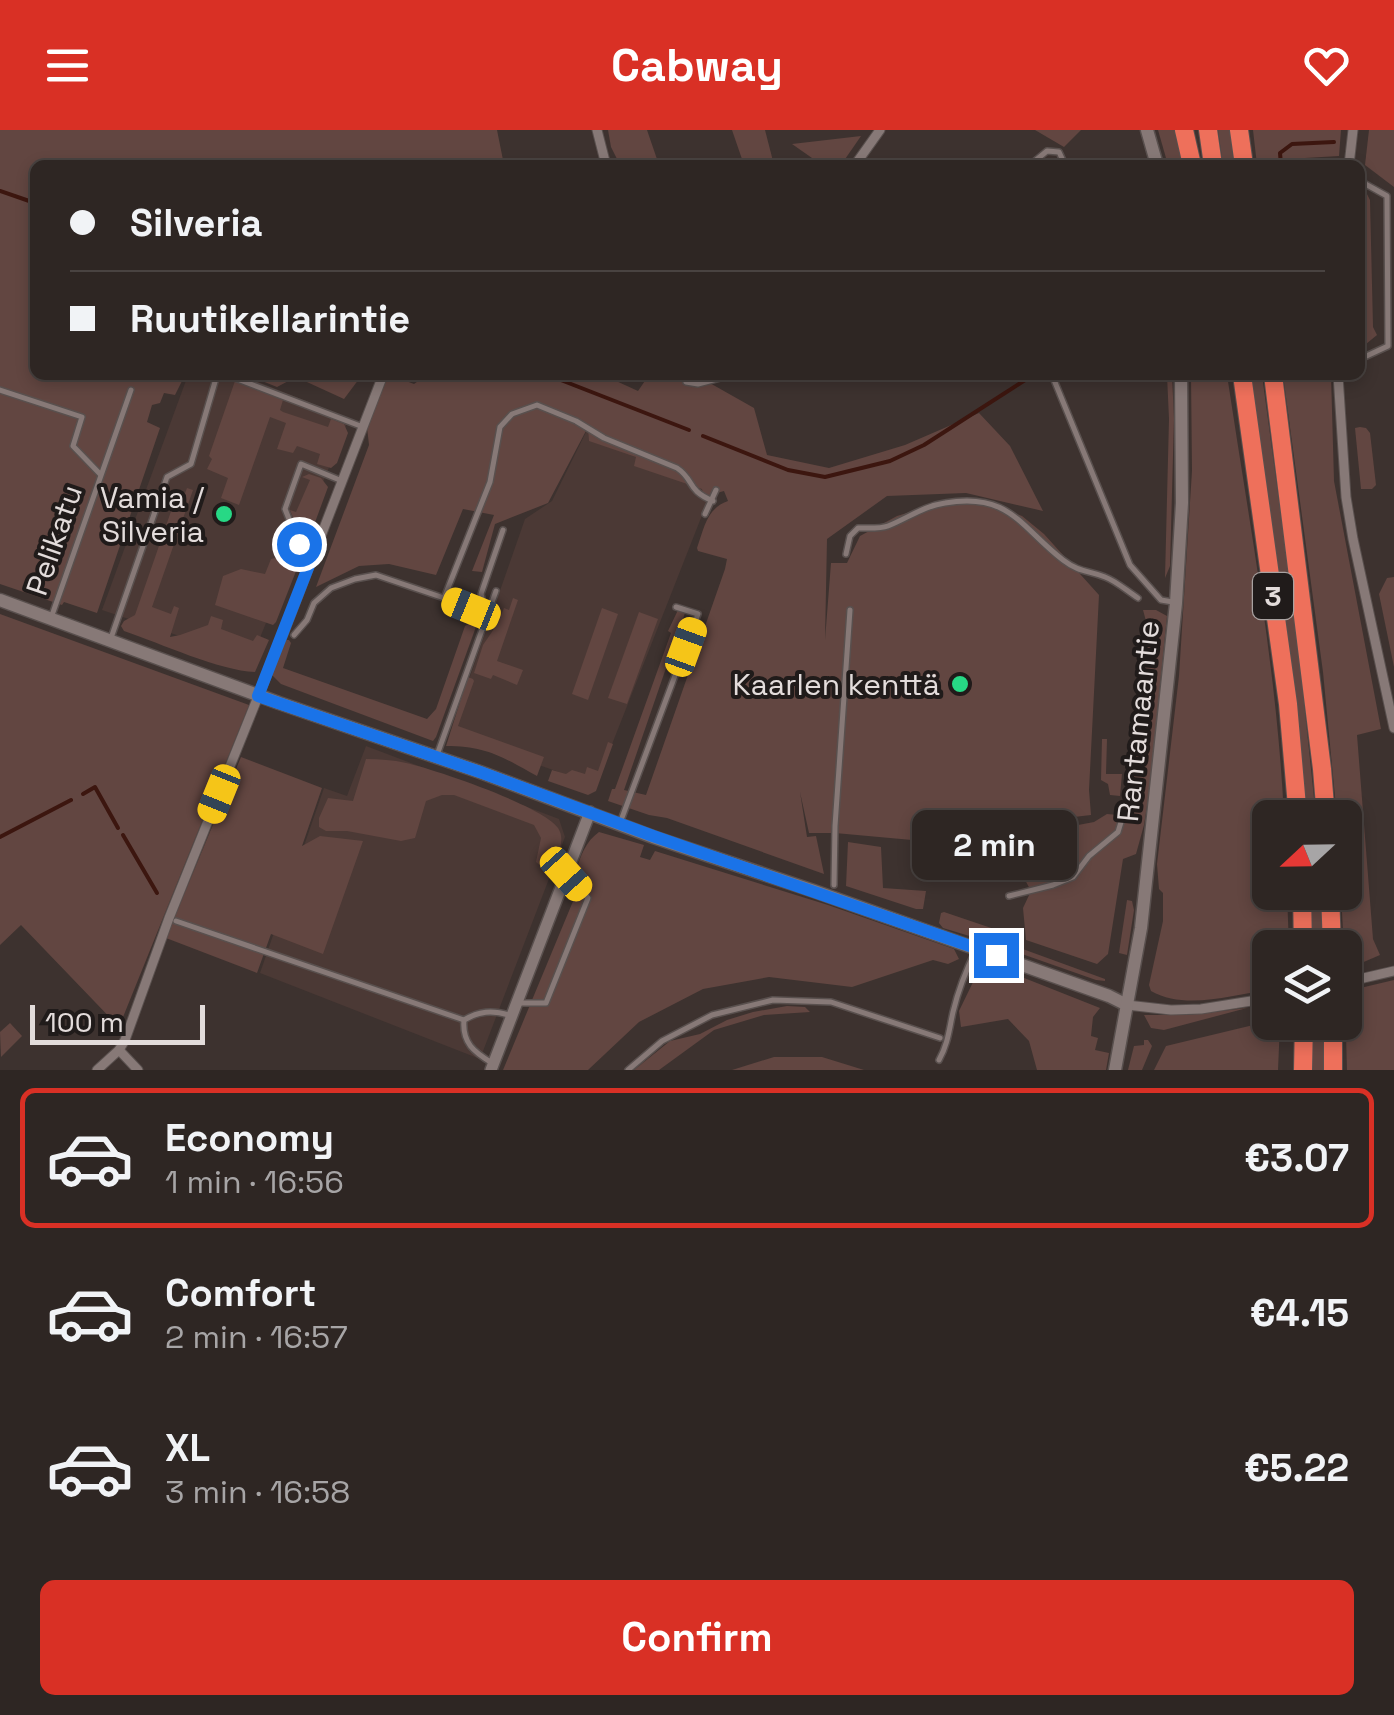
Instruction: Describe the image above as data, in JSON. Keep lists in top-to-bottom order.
{
  "streets": {
    "highway": ["3"],
    "main road": ["Rantamaantie"],
    "lane": ["Pelikatu"]
  },
  "places": ["Vamia / Silveria", "Kaarlen kenttä"],
  "scale_bar": "100 m",
  "north": "left",
  "page": {
    "header": "Cabway",
    "banner": ["Silveria", "Ruutikellarintie"],
    "bubble": "2 min",
    "scale": "100 m",
    "list": [
      {
        "name": "Economy",
        "note": "1 min · 16:56",
        "value": "€3.07"
      },
      {
        "name": "Comfort",
        "note": "2 min · 16:57",
        "value": "€4.15"
      },
      {
        "name": "XL",
        "note": "3 min · 16:58",
        "value": "€5.22"
      }
    ],
    "buttons": "Confirm"
  }
}
